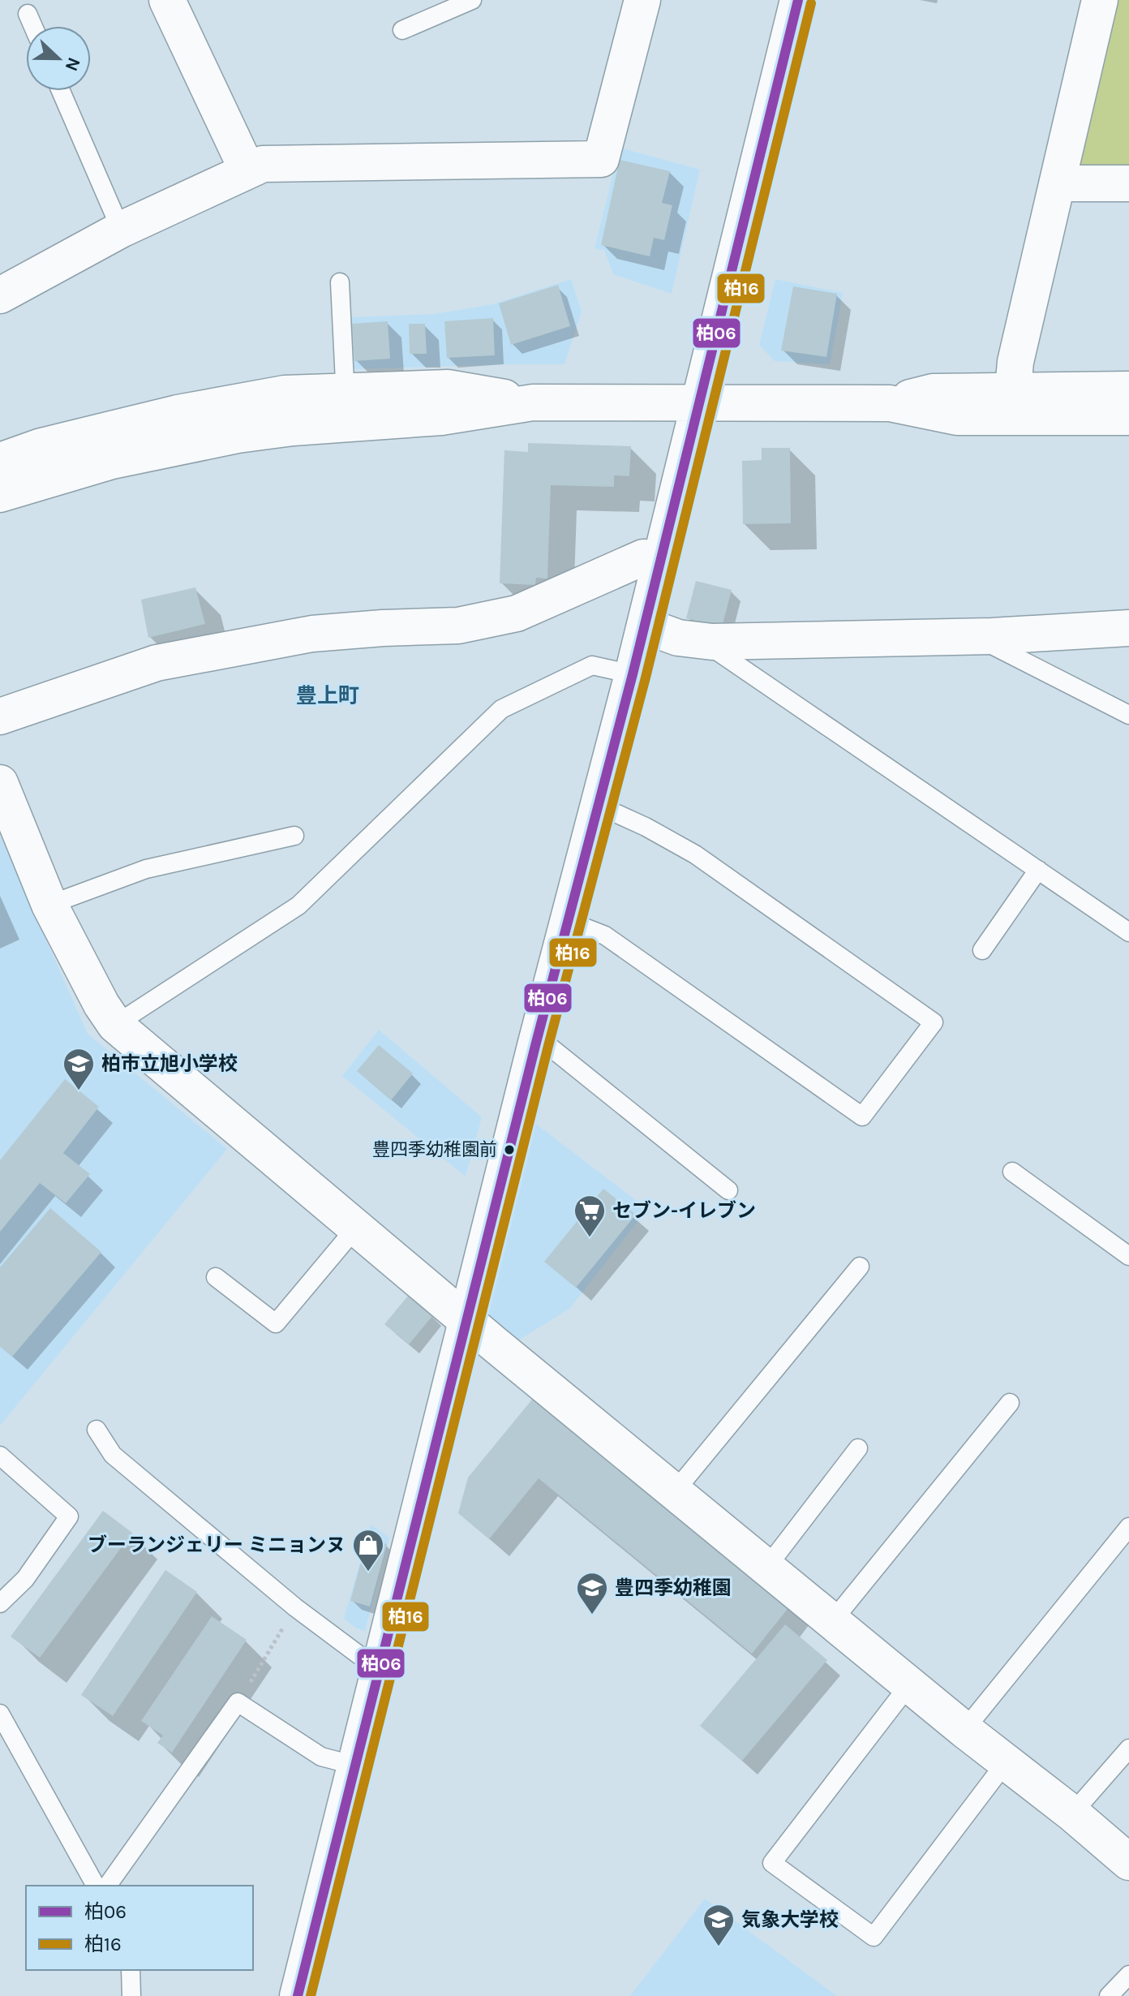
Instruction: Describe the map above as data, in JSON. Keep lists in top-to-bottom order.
{
  "districts": ["豊上町"],
  "places": {
    "school or university": ["柏市立旭小学校", "豊四季幼稚園", "気象大学校"],
    "other": ["豊四季幼稚園前"],
    "supermarket": ["セブン-イレブン"],
    "shop": ["ブーランジェリー ミニョンヌ"]
  },
  "lines": ["transit line 柏06", "transit line 柏16"],
  "legend": ["柏06", "柏16"],
  "north": "right"
}
